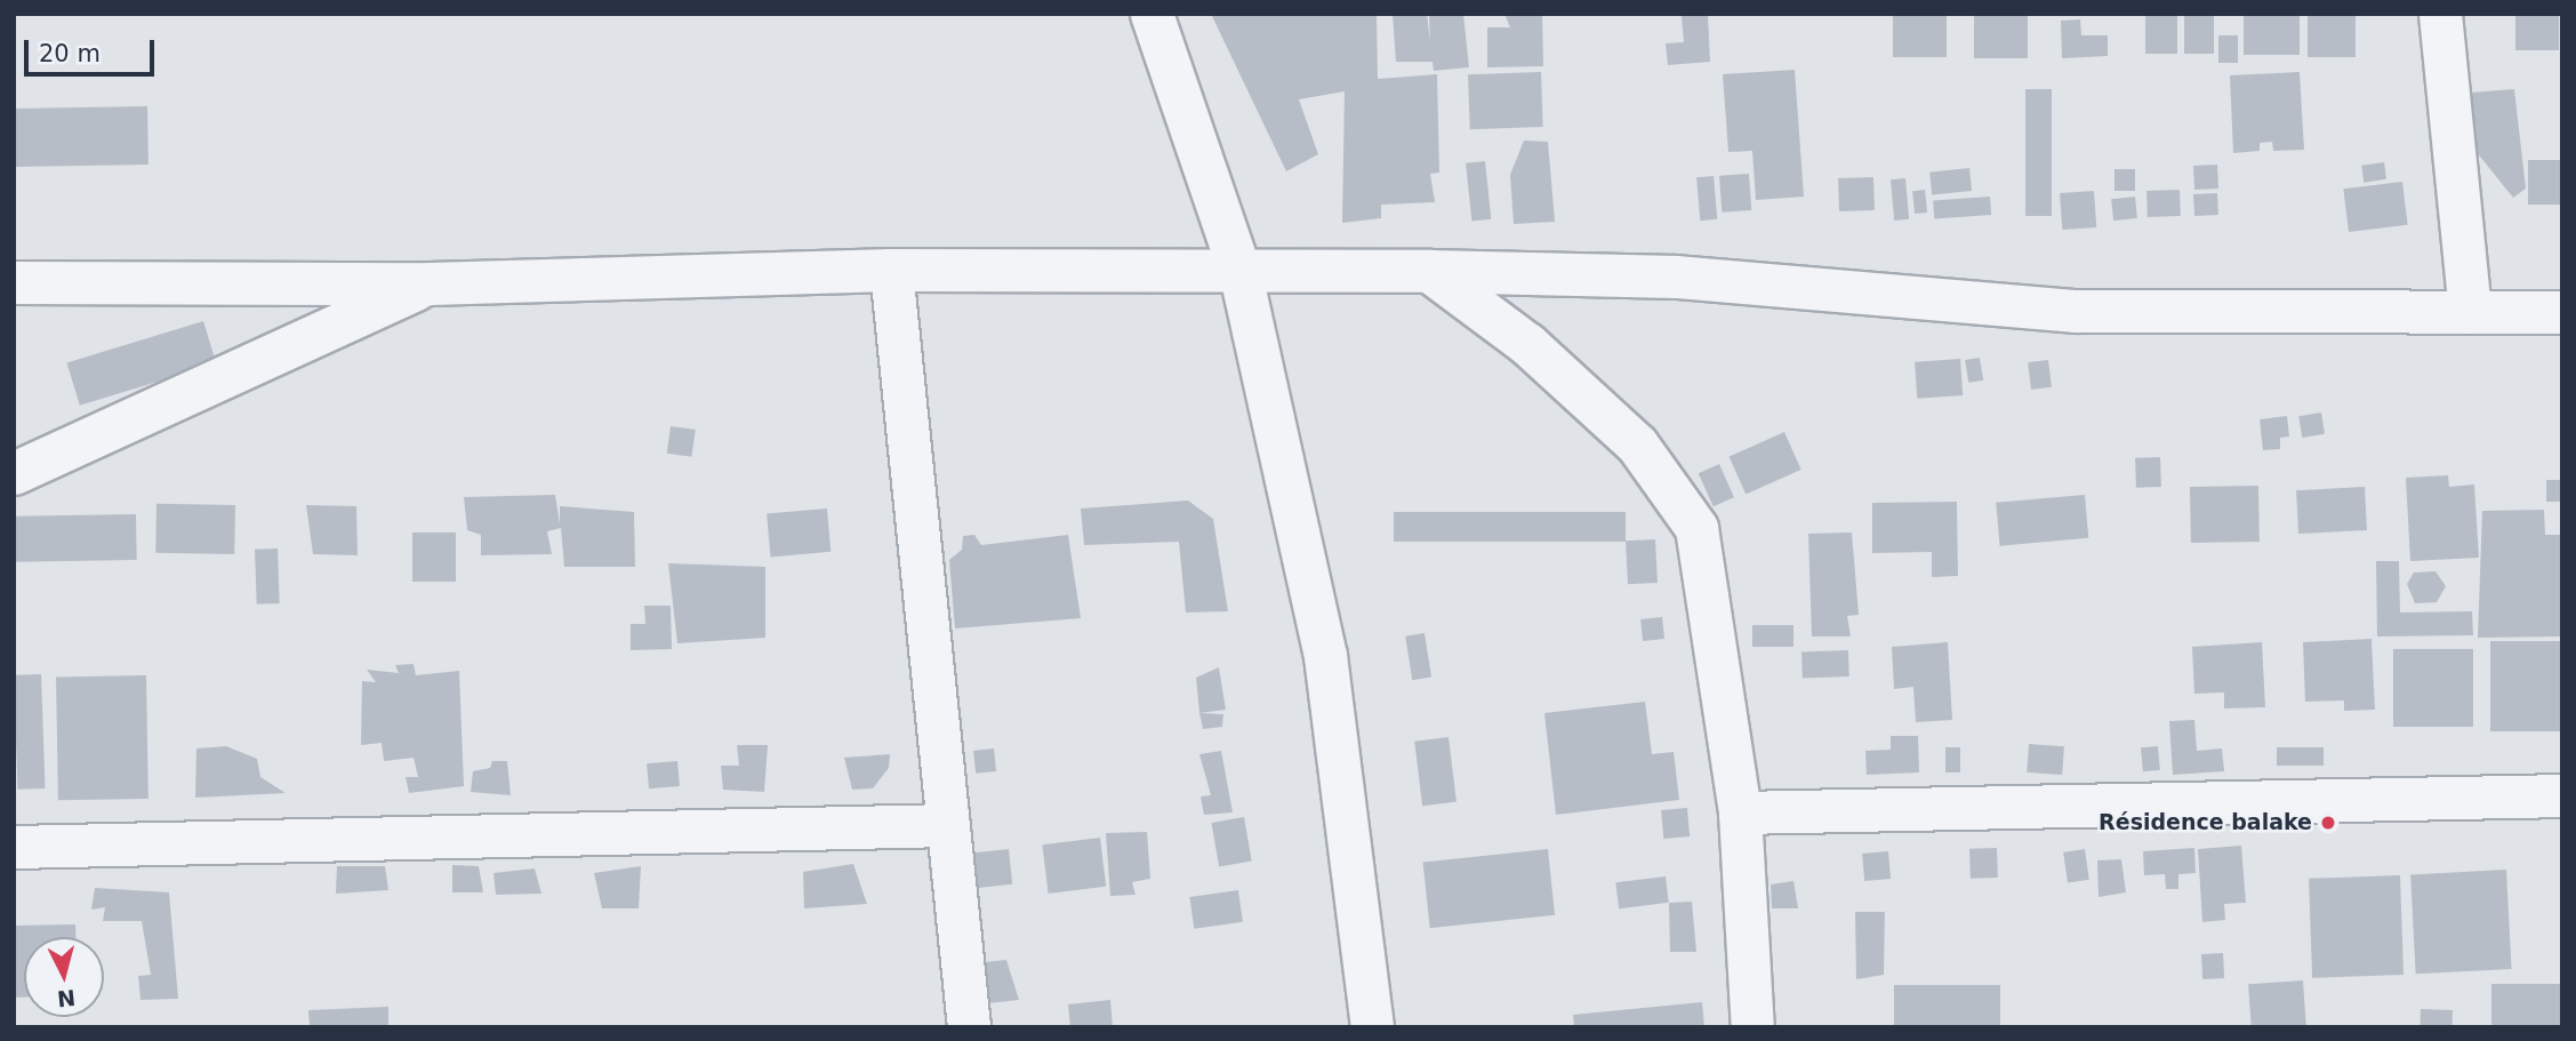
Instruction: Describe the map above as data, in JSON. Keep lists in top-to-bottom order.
{
  "places": ["Résidence balake"],
  "scale_bar": "20 m",
  "north": "bottom"
}
